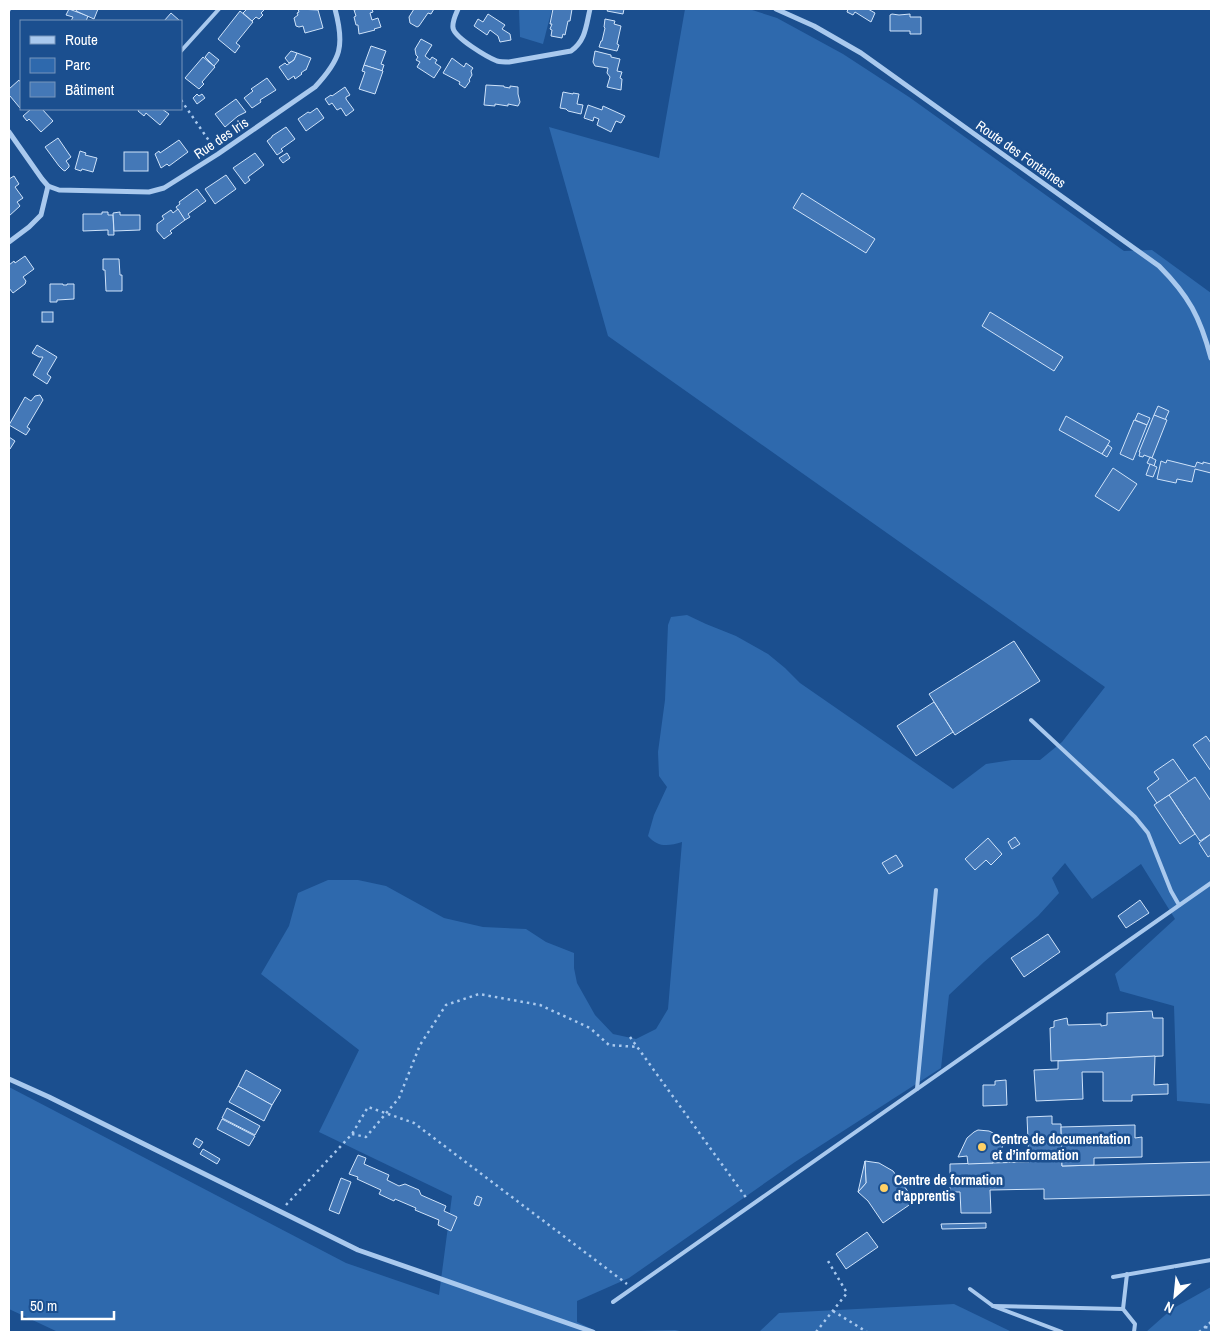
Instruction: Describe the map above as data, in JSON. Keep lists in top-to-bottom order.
{
  "streets": {
    "street": ["Rue des Iris", "Route des Fontaines"]
  },
  "places": ["Centre de documentation et d’information", "Centre de formation d'apprentis"],
  "legend": ["Route", "Parc", "Bâtiment"],
  "scale_bar": "50 m",
  "north": "bottom left"
}
